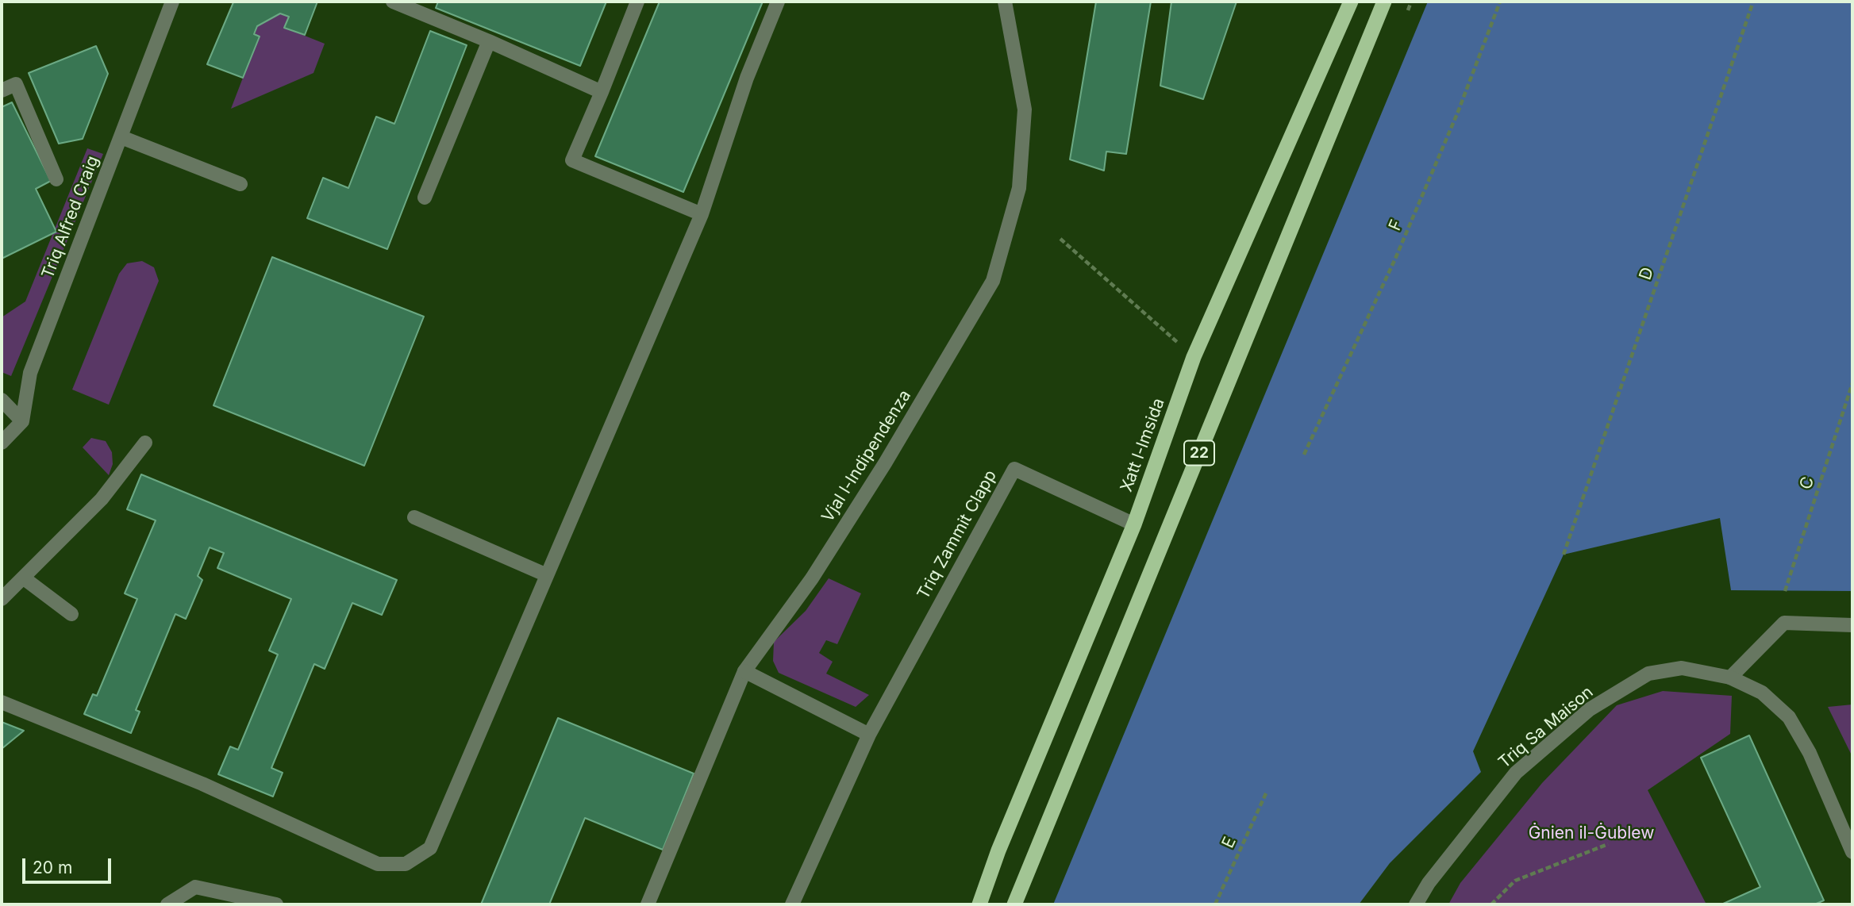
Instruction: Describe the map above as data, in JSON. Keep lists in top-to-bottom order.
{
  "streets": {
    "highway": ["Xatt l-Imsida", "22"],
    "street": [
      "Triq Alfred Craig",
      "Vjal l-Indipendenza",
      "Triq Zammit Clapp",
      "Triq Sa Maison"
    ],
    "path": [
      "F",
      "D",
      "C",
      "E"
    ]
  },
  "crossings": [
    ["Xatt l-Imsida", "Triq Zammit Clapp"]
  ],
  "parks": ["Ġnien il-Ġublew"],
  "scale_bar": "20 m"
}
